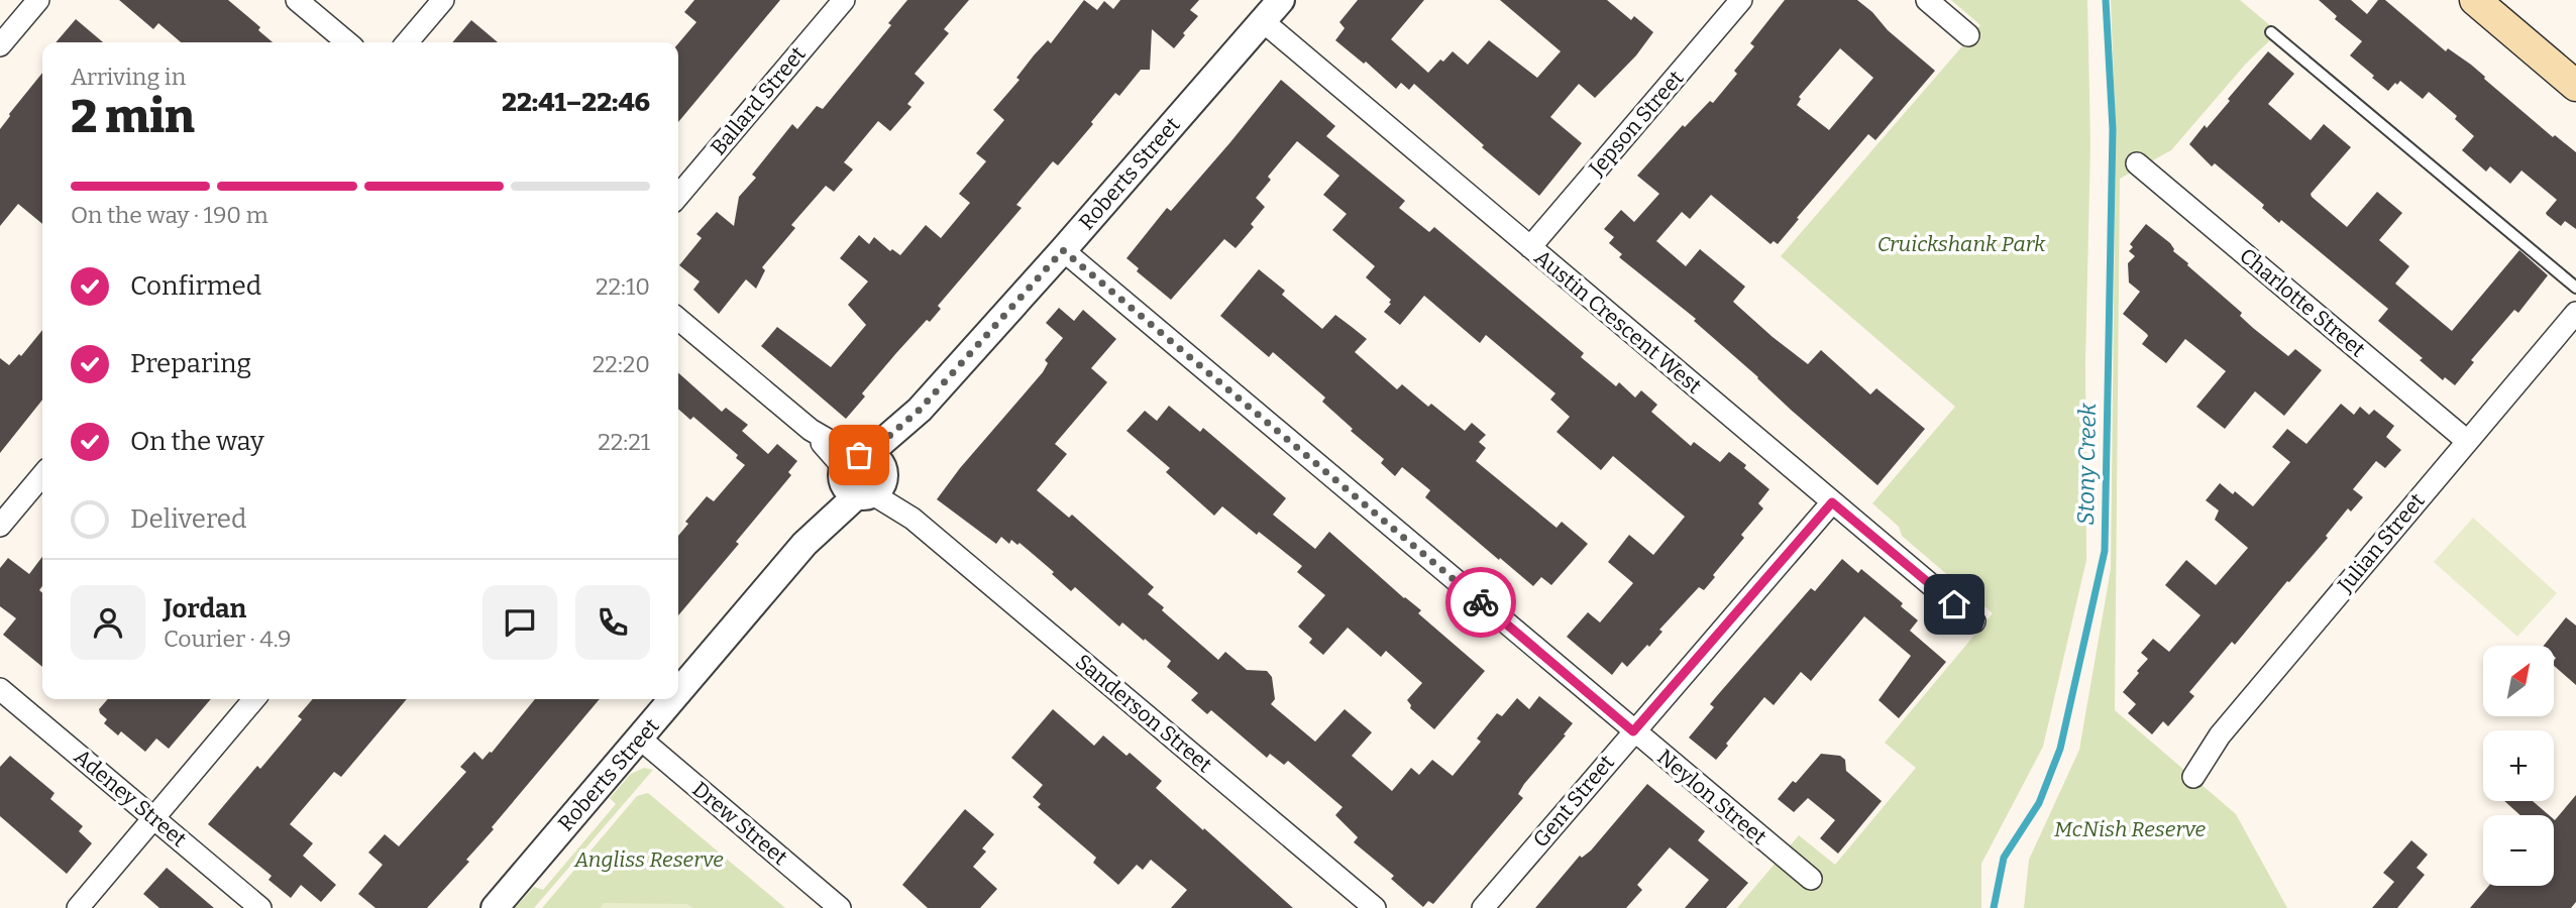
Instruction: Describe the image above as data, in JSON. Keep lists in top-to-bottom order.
{
  "streets": {
    "street": [
      "Ballard Street",
      "Jepson Street",
      "Roberts Street",
      "Charlotte Street",
      "Austin Crescent West",
      "Julian Street",
      "Sanderson Street",
      "Neylon Street",
      "Adeney Street",
      "Gent Street",
      "Drew Street"
    ]
  },
  "crossings": [
    ["Jepson Street", "Austin Crescent West"],
    ["Roberts Street", "Austin Crescent West"],
    ["Roberts Street", "Sanderson Street"],
    ["Roberts Street", "Neylon Street"],
    ["Roberts Street", "Drew Street"],
    ["Charlotte Street", "Julian Street"],
    ["Austin Crescent West", "Gent Street"],
    ["Neylon Street", "Gent Street"]
  ],
  "water": ["Stony Creek"],
  "parks": ["Cruickshank Park", "McNish Reserve", "Angliss Reserve"],
  "north": "top right",
  "page": {
    "heading": ["2 min", "Arriving in", "22:41–22:46"],
    "panel": ["Jordan", "Courier · 4.9"],
    "bar": "On the way · 190 m",
    "list": [
      ["Confirmed", "22:10"],
      ["Preparing", "22:20"],
      ["On the way", "22:21"],
      "Delivered"
    ],
    "map_buttons": ["+", "−"]
  }
}
